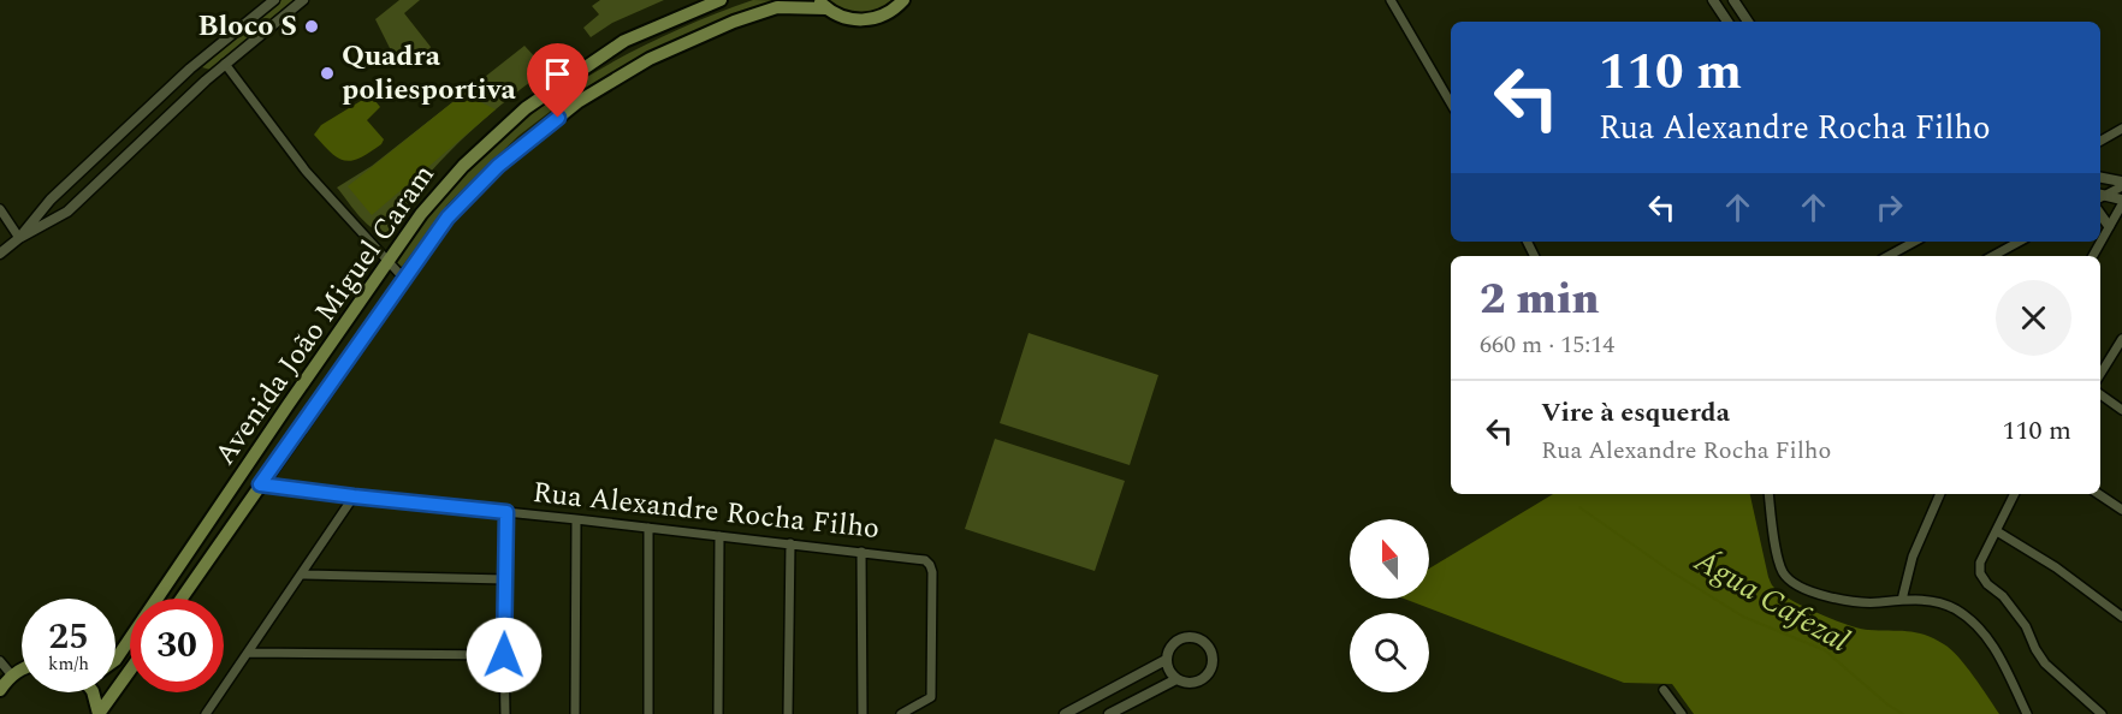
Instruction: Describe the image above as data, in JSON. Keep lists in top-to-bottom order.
{
  "streets": {
    "main road": ["Avenida João Miguel Caram"],
    "street": ["Rua Alexandre Rocha Filho"]
  },
  "crossings": [
    ["Avenida João Miguel Caram", "Rua Alexandre Rocha Filho"]
  ],
  "water": ["Água Cafezal"],
  "places": ["Bloco S", "Quadra poliesportiva"],
  "north": "top",
  "page": {
    "turn": ["110 m", "Rua Alexandre Rocha Filho"],
    "heading": ["2 min", "660 m · 15:14"],
    "list": [
      {
        "name": "Vire à esquerda",
        "note": "Rua Alexandre Rocha Filho",
        "value": "110 m"
      }
    ],
    "speed": "25 km/h",
    "limit": "30"
  }
}
